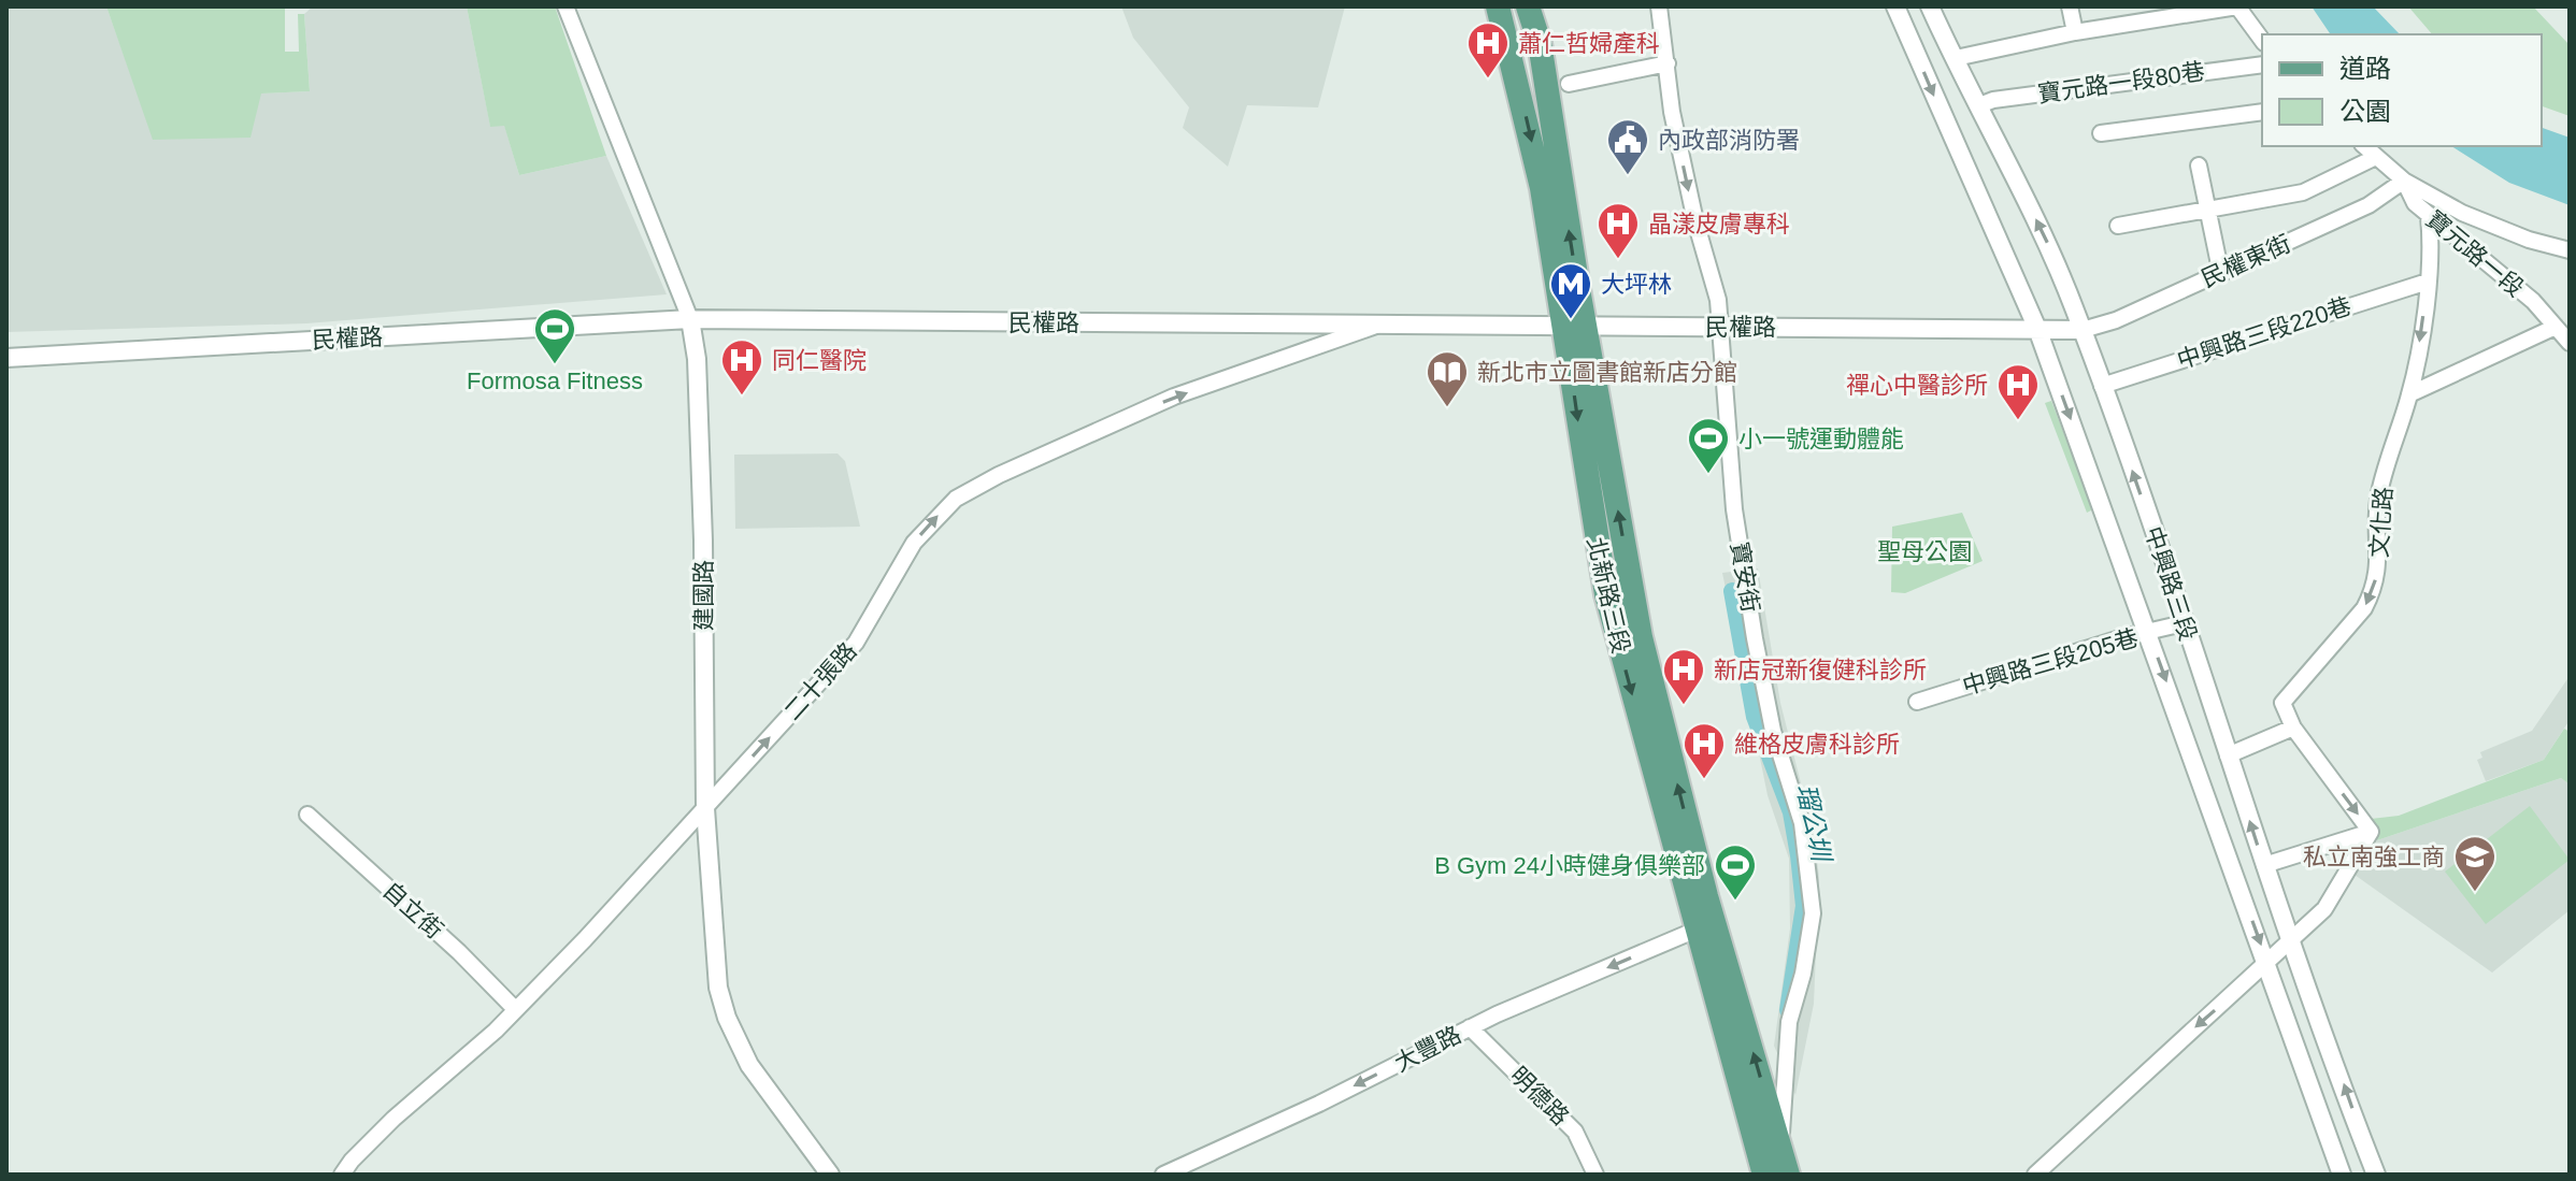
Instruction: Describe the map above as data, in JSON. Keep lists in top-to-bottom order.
{
  "streets": {
    "main road": ["北新路三段"],
    "street": [
      "寶元路一段80巷",
      "寶元路一段",
      "民權東街",
      "民權路",
      "中興路三段220巷",
      "文化路",
      "寶安街",
      "中興路三段",
      "建國路",
      "中興路三段205巷",
      "二十張路",
      "自立街",
      "大豐路",
      "明德路"
    ]
  },
  "crossings": [
    ["寶元路一段80巷", "中興路三段"],
    ["寶元路一段", "民權東街"],
    ["民權東街", "民權路"],
    ["民權東街", "中興路三段"],
    ["民權路", "寶安街"],
    ["民權路", "中興路三段"],
    ["民權路", "建國路"],
    ["民權路", "北新路三段"],
    ["民權路", "二十張路"],
    ["中興路三段220巷", "中興路三段"],
    ["寶安街", "北新路三段"],
    ["中興路三段", "中興路三段205巷"],
    ["建國路", "二十張路"],
    ["北新路三段", "大豐路"],
    ["二十張路", "自立街"],
    ["大豐路", "明德路"]
  ],
  "one_way": ["文化路", "二十張路", "大豐路"],
  "water": ["瑠公圳"],
  "parks": ["聖母公園"],
  "places": {
    "hospital": [
      "蕭仁哲婦產科",
      "晶漾皮膚專科",
      "同仁醫院",
      "禪心中醫診所",
      "新店冠新復健科診所",
      "維格皮膚科診所"
    ],
    "public building": ["內政部消防署"],
    "metro station": ["大坪林"],
    "sports": ["Formosa Fitness", "小一號運動體能", "B Gym 24小時健身俱樂部"],
    "library": ["新北市立圖書館新店分館"],
    "school or university": ["私立南強工商"]
  },
  "legend": ["道路", "公園"]
}
